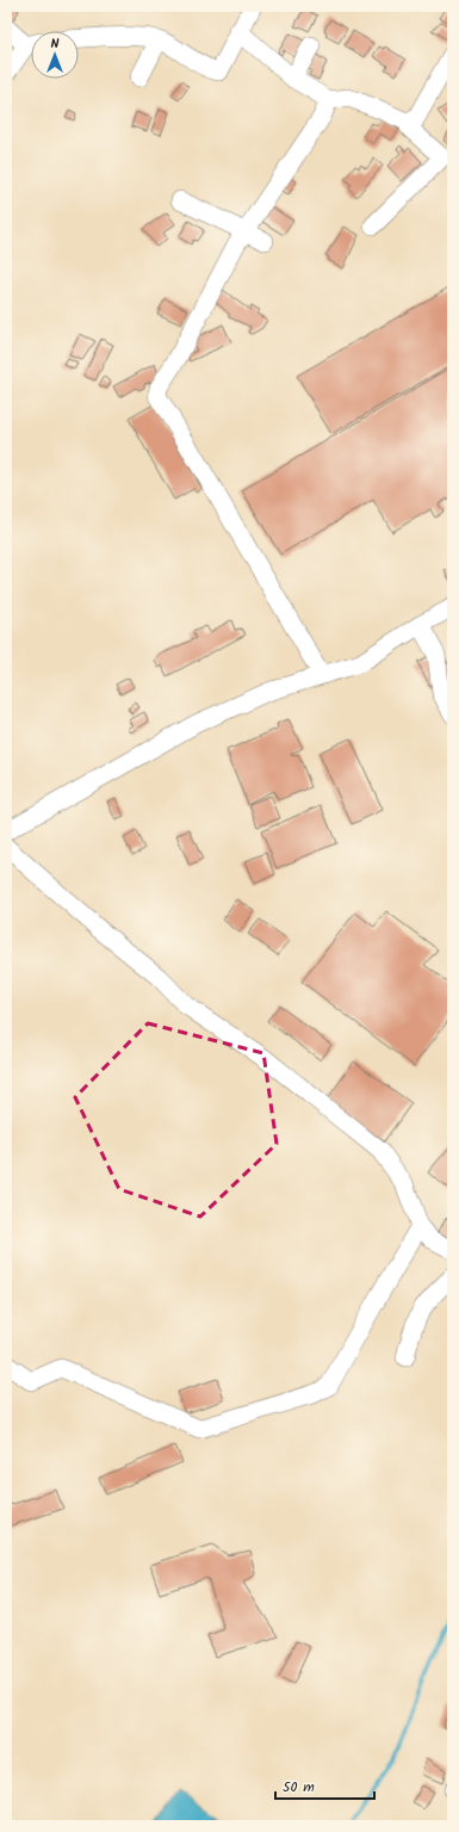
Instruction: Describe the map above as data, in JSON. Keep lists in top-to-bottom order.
{
  "scale_bar": "50 m",
  "north": "top"
}
